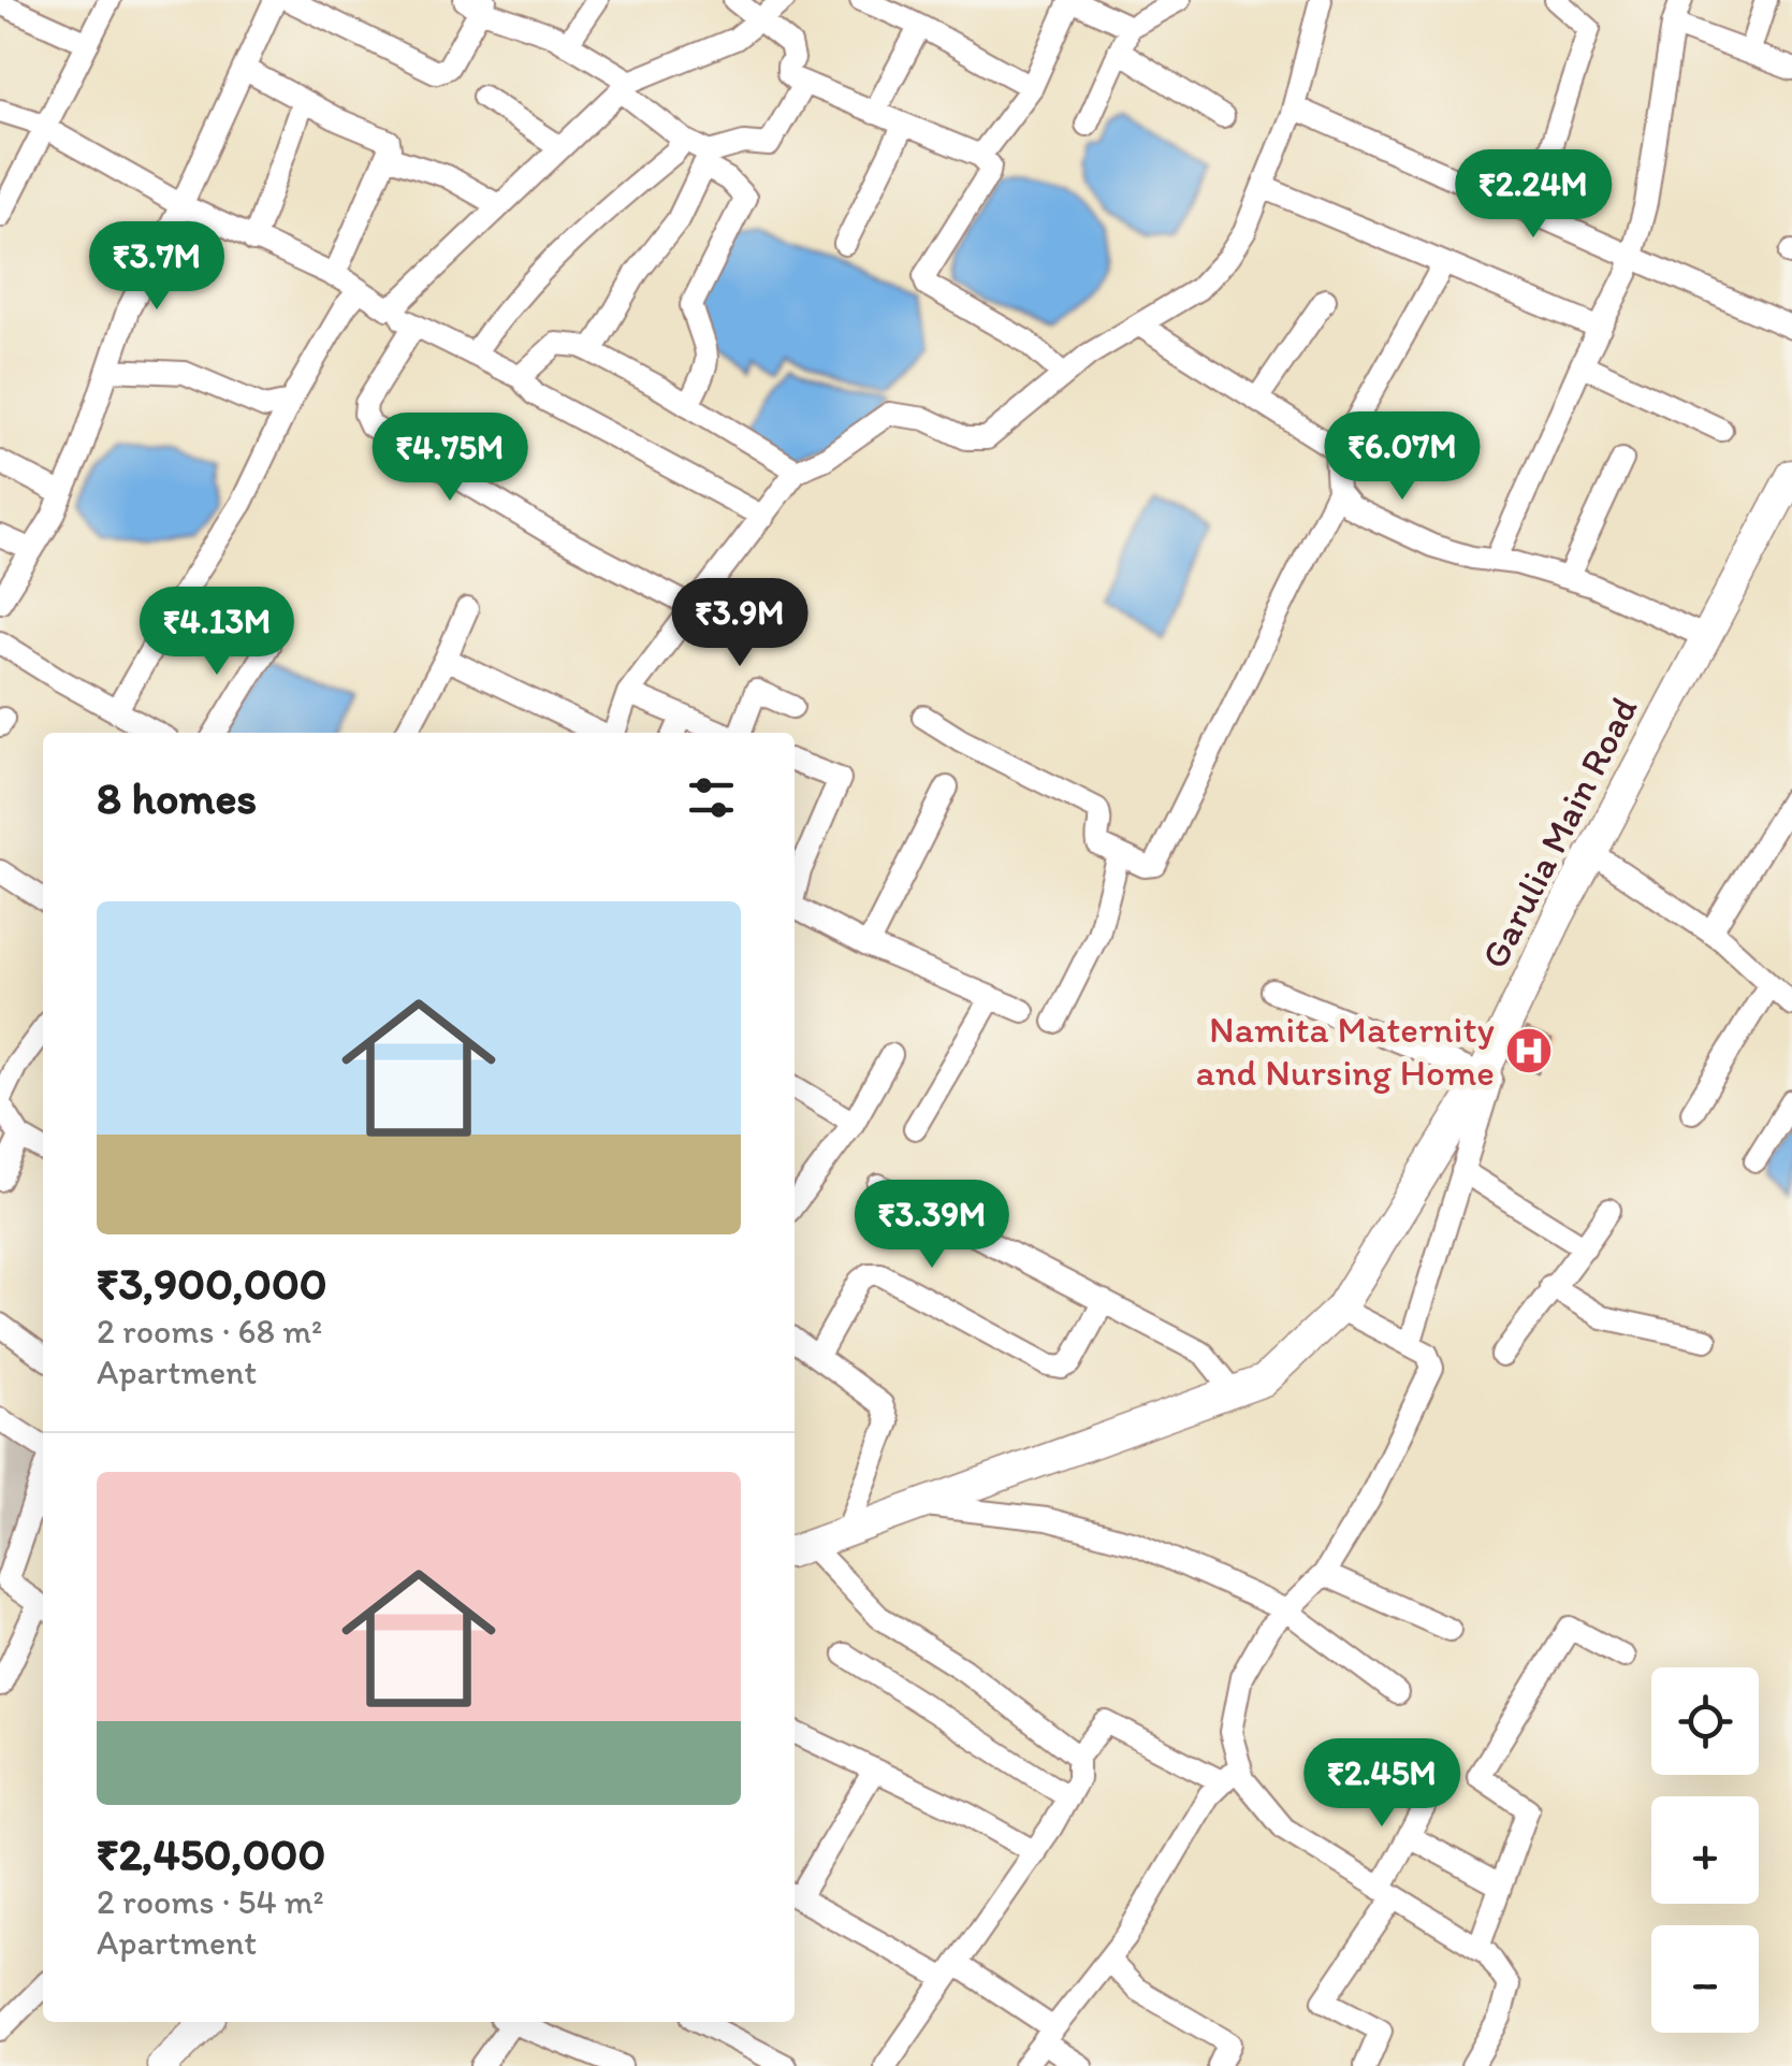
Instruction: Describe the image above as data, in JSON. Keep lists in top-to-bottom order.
{
  "streets": {
    "street": ["Garulia Main Road"]
  },
  "places": {
    "hospital": ["Namita Maternity and Nursing Home"]
  },
  "page": {
    "price": [
      "₹2.24M",
      "₹3.7M",
      "₹6.07M",
      "₹4.75M",
      "₹3.9M",
      "₹4.13M",
      "₹3.39M",
      "₹2.45M"
    ],
    "heading": "8 homes",
    "list": [
      {
        "name": "₹3,900,000",
        "note": "2 rooms · 68 m² · Apartment"
      },
      {
        "name": "₹2,450,000",
        "note": "2 rooms · 54 m² · Apartment"
      }
    ],
    "map_buttons": ["+", "−"]
  }
}
